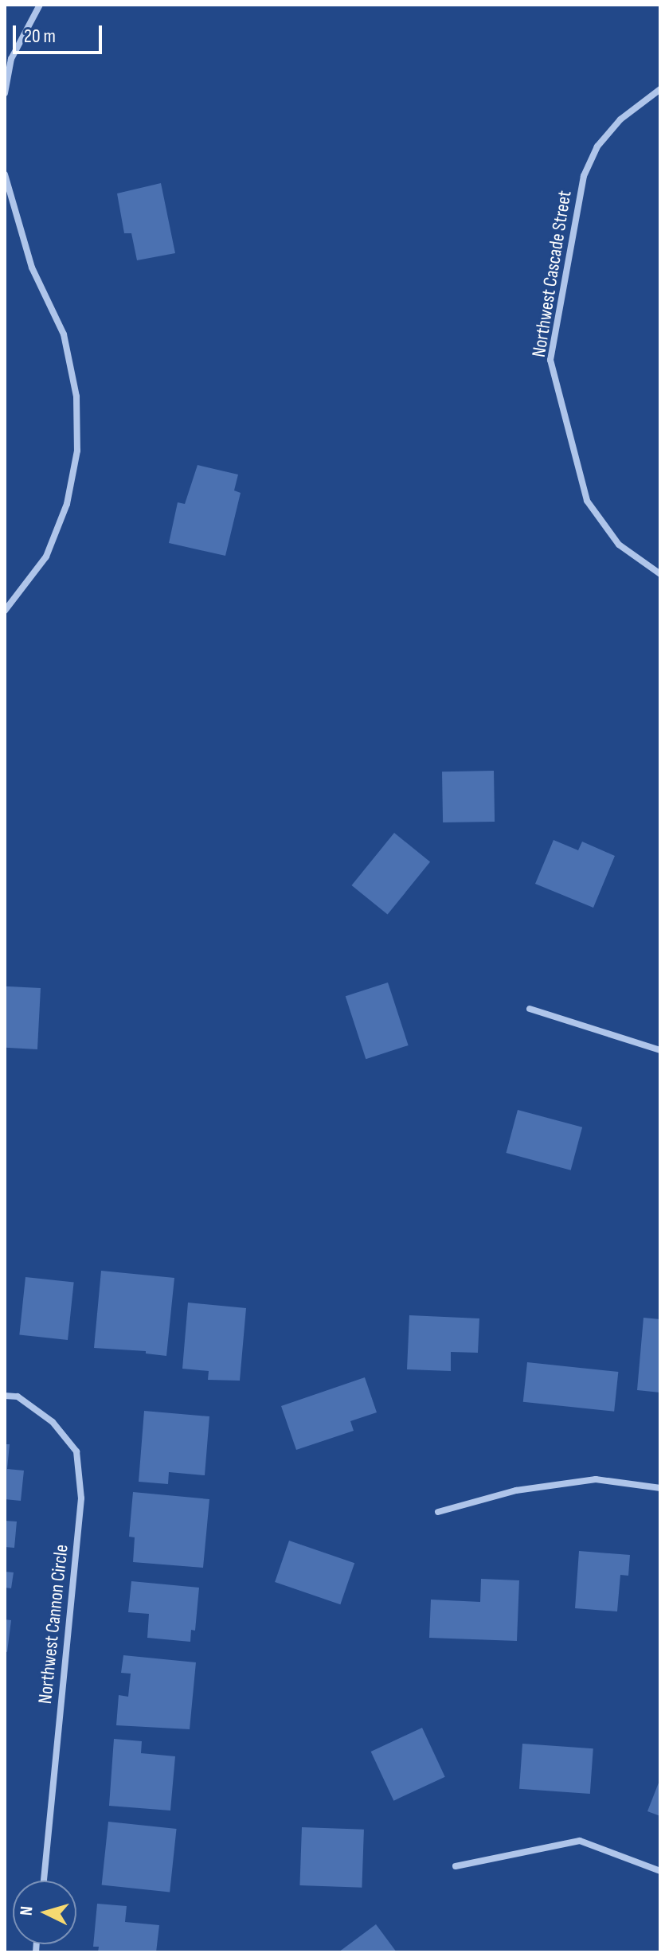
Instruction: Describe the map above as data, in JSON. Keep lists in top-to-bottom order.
{
  "streets": {
    "street": ["Northwest Cascade Street", "Northwest Cannon Circle"]
  },
  "scale_bar": "20 m",
  "north": "left"
}
